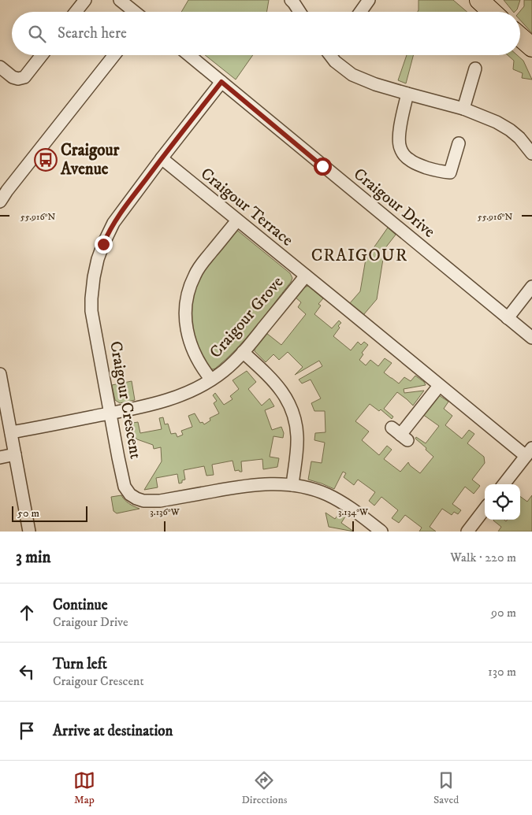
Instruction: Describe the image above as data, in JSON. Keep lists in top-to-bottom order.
{
  "streets": {
    "street": [
      "Craigour Drive",
      "Craigour Terrace",
      "Craigour Grove",
      "Craigour Crescent"
    ]
  },
  "crossings": [
    ["Craigour Drive", "Craigour Crescent"],
    ["Craigour Terrace", "Craigour Grove"],
    ["Craigour Terrace", "Craigour Crescent"],
    ["Craigour Grove", "Craigour Crescent"]
  ],
  "districts": ["CRAIGOUR"],
  "places": {
    "bus stop": ["Craigour Avenue"]
  },
  "scale_bar": "50 m",
  "page": {
    "search": "Search here",
    "scale": "50 m",
    "heading": ["3 min", "Walk · 220 m"],
    "list": [
      ["Continue", "Craigour Drive", "90 m"],
      ["Turn left", "Craigour Crescent", "130 m"],
      "Arrive at destination"
    ],
    "nav": ["Map", "Directions", "Saved"]
  },
  "coordinates": ["55.916°N", "3.136°W", "3.134°W"]
}
